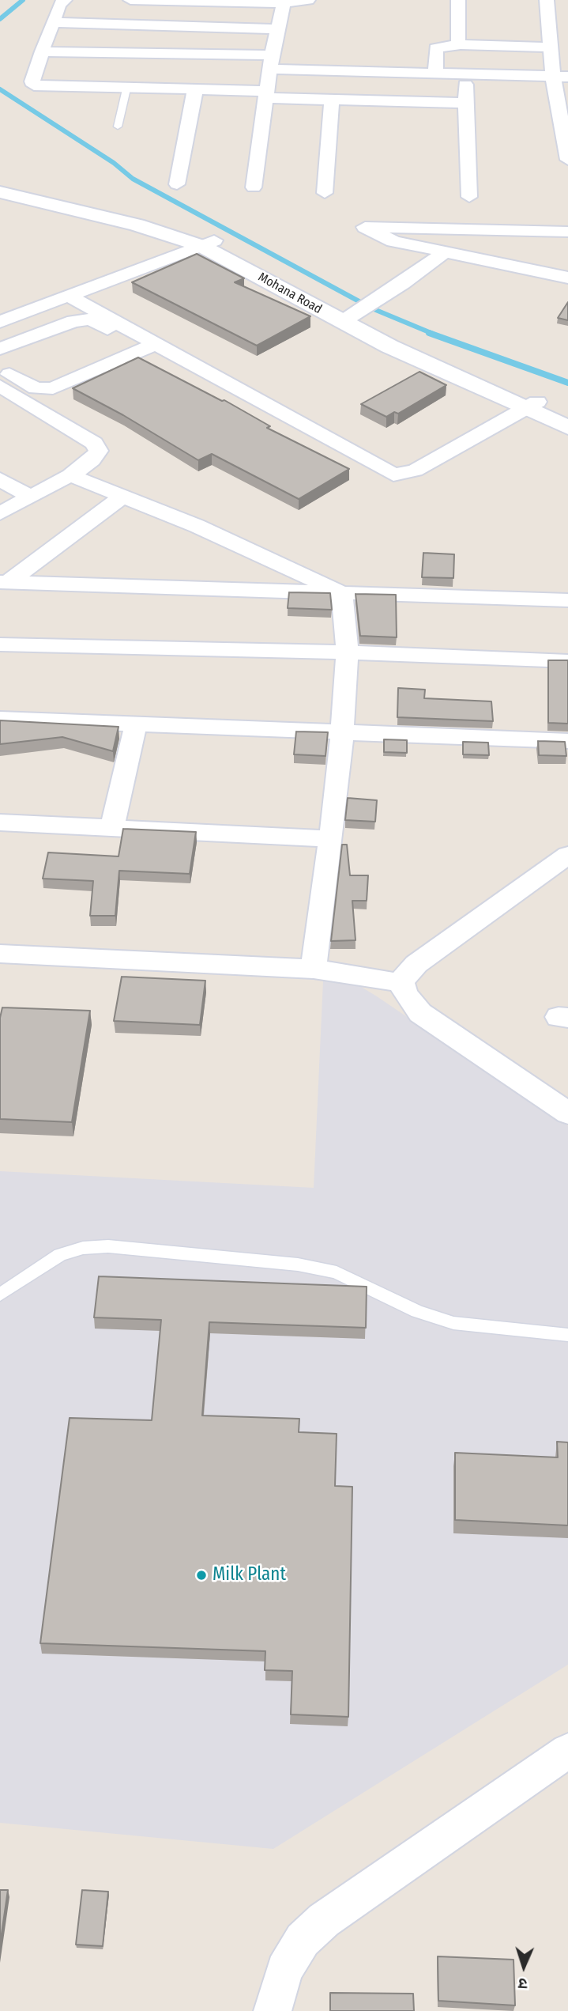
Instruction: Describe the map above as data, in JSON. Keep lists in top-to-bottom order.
{
  "streets": {
    "street": ["Mohana Road"]
  },
  "places": ["Milk Plant"],
  "north": "bottom"
}
